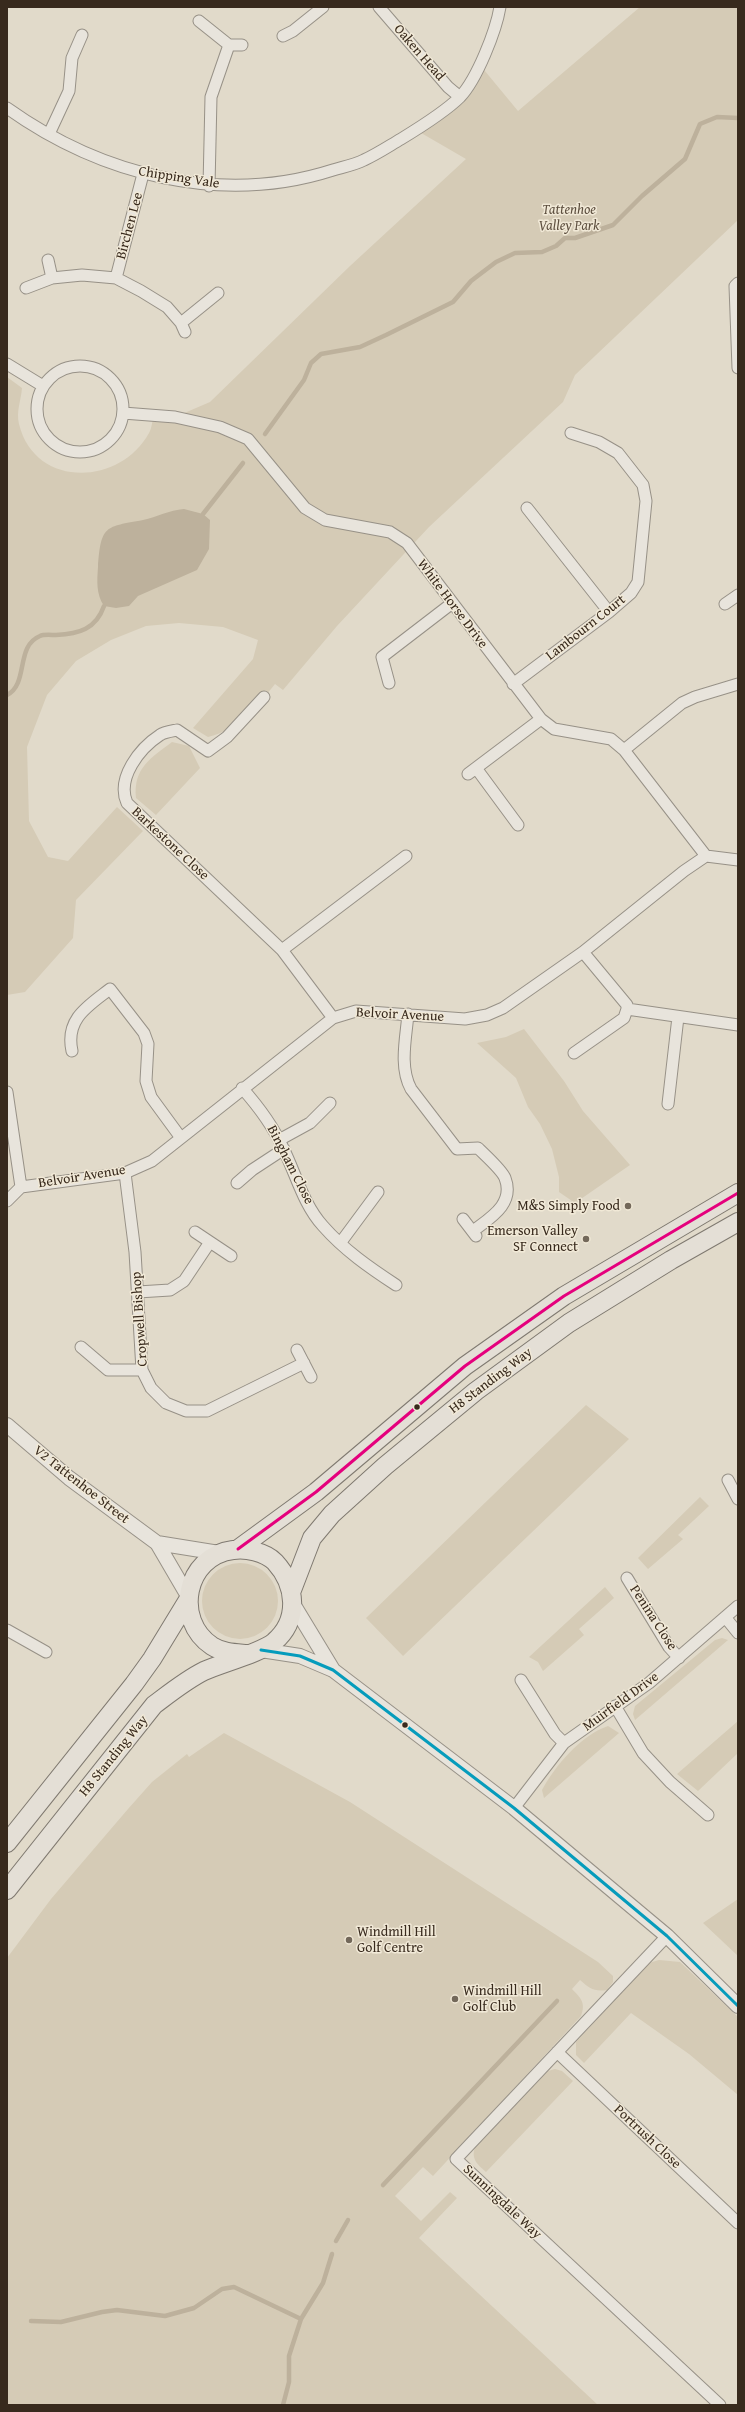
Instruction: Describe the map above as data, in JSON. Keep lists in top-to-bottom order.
{
  "streets": {
    "highway": ["H8 Standing Way"],
    "street": [
      "Oaken Head",
      "Chipping Vale",
      "Birchen Lee",
      "White Horse Drive",
      "Lambourn Court",
      "Barkestone Close",
      "Belvoir Avenue",
      "Bingham Close",
      "Cropwell Bishop",
      "V2 Tattenhoe Street",
      "Penina Close",
      "Muirfield Drive",
      "Portrush Close",
      "Sunningdale Way"
    ]
  },
  "crossings": [
    ["Oaken Head", "Chipping Vale"],
    ["Chipping Vale", "Birchen Lee"],
    ["White Horse Drive", "Lambourn Court"],
    ["White Horse Drive", "Belvoir Avenue"],
    ["Barkestone Close", "Belvoir Avenue"],
    ["Belvoir Avenue", "Bingham Close"],
    ["Belvoir Avenue", "Cropwell Bishop"],
    ["H8 Standing Way", "V2 Tattenhoe Street"],
    ["Penina Close", "Muirfield Drive"],
    ["Portrush Close", "Sunningdale Way"]
  ],
  "parks": ["Tattenhoe Valley Park"],
  "places": [
    "M&S Simply Food",
    "Emerson Valley SF Connect",
    "Windmill Hill Golf Centre",
    "Windmill Hill Golf Club"
  ]
}
